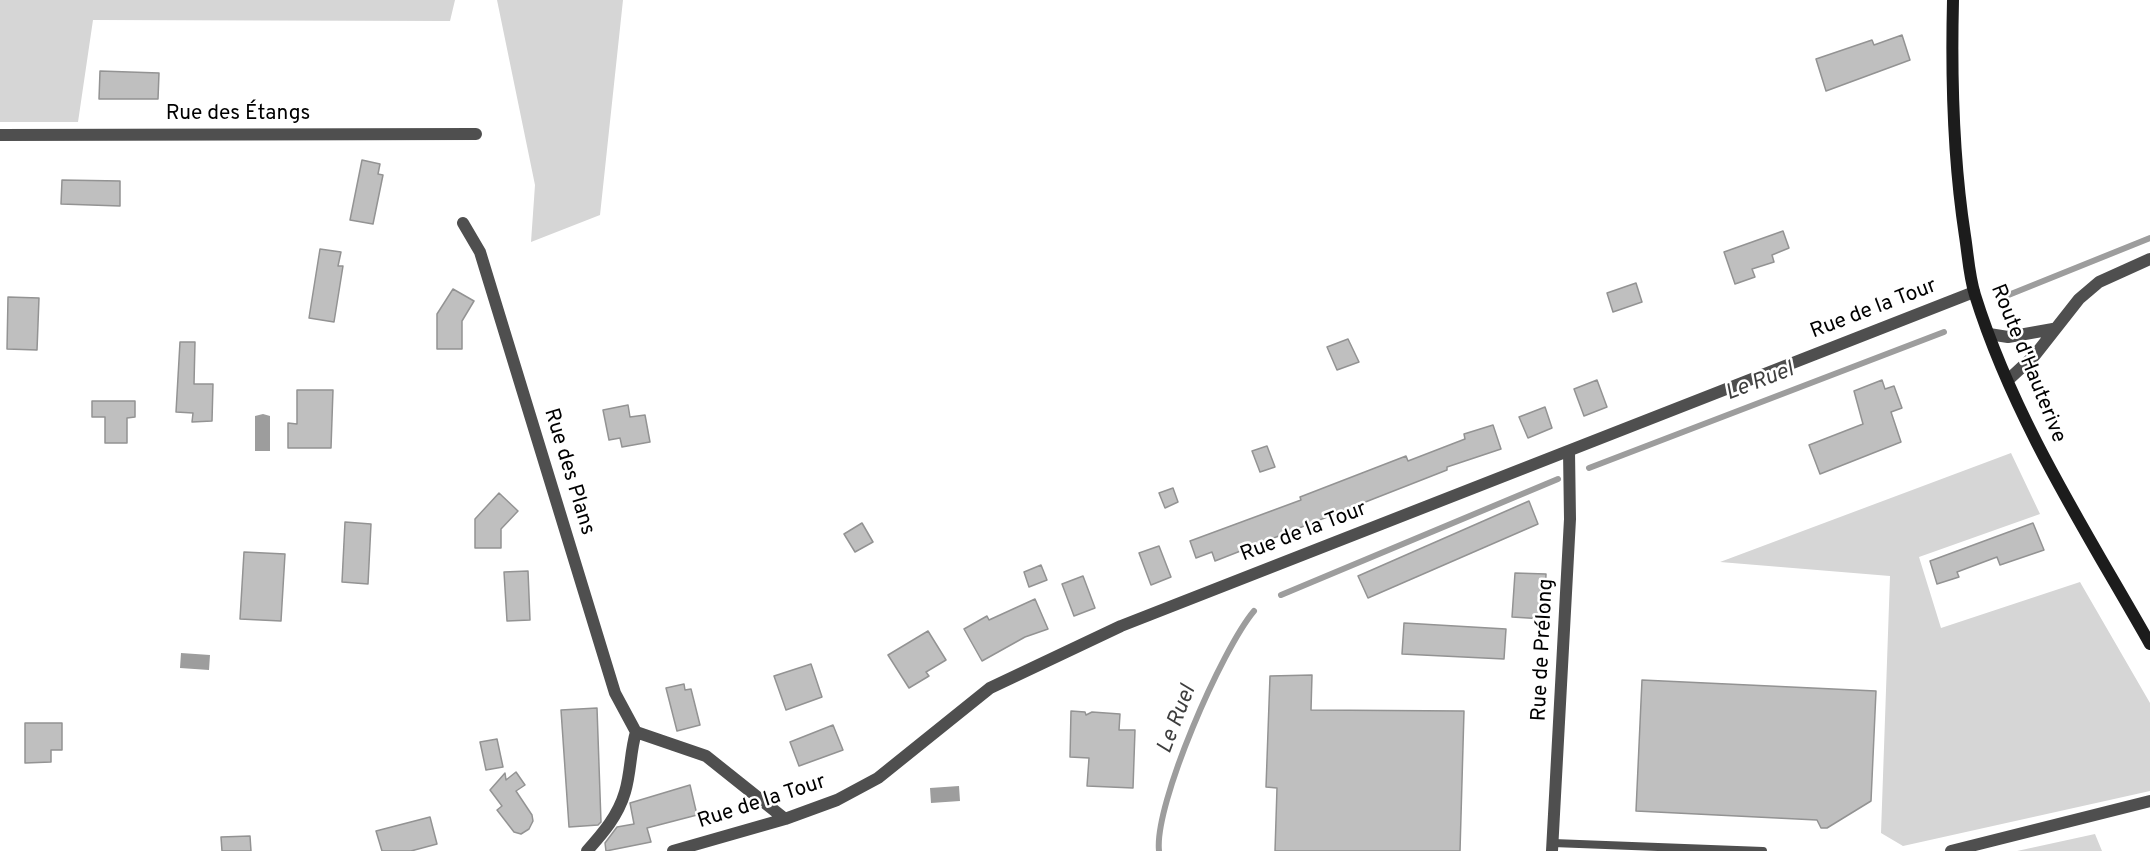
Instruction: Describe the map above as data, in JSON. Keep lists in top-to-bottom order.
{
  "streets": {
    "main road": ["Route d'Hauterive"],
    "street": [
      "Rue des Étangs",
      "Rue de la Tour",
      "Rue des Plans",
      "Rue de Prélong"
    ]
  },
  "crossings": [
    ["Rue de la Tour", "Route d'Hauterive"],
    ["Rue de la Tour", "Rue de Prélong"]
  ],
  "water": ["Le Ruel"]
}
